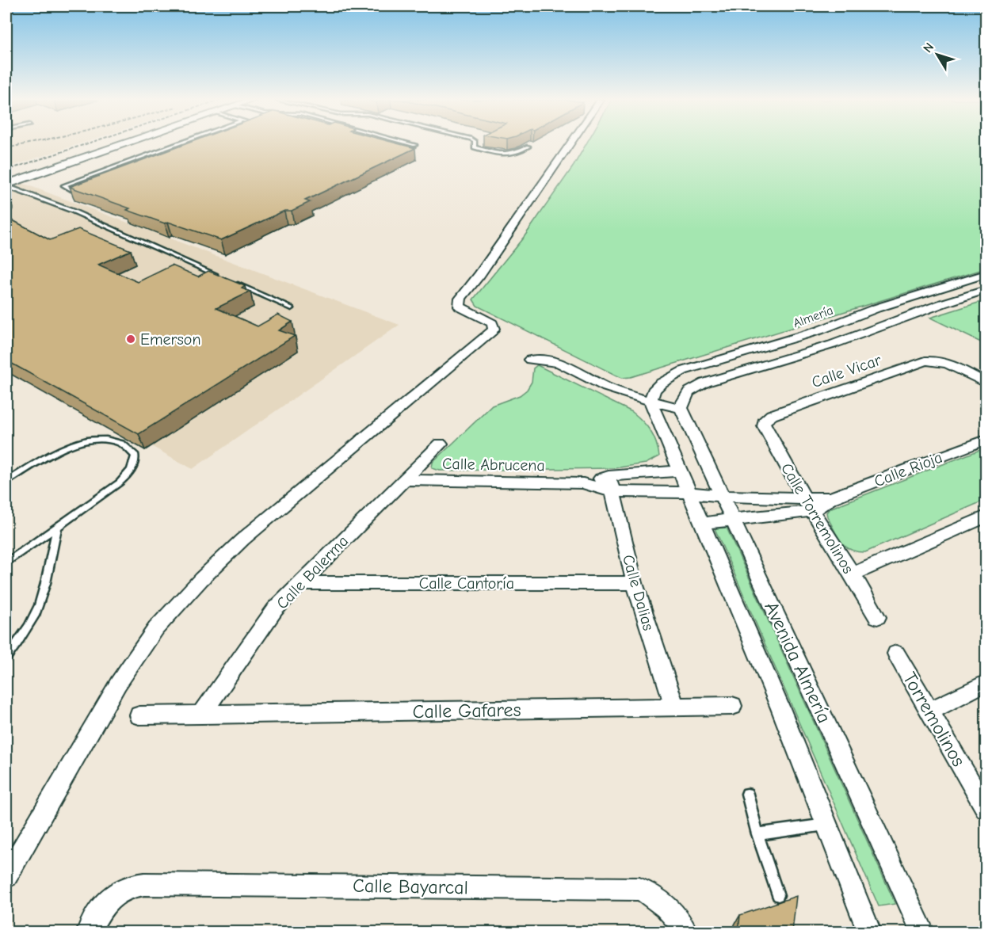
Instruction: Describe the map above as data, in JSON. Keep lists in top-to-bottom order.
{
  "streets": {
    "street": [
      "Almería",
      "Calle Vicar",
      "Calle Abrucena",
      "Calle Rioja",
      "Calle Torremolinos",
      "Calle Balerma",
      "Calle Cantoría",
      "Calle Dalias",
      "Avenida Almería",
      "Calle Gafares",
      "Torremolinos",
      "Calle Bayarcal"
    ]
  },
  "crossings": [
    ["Almería", "Avenida Almería"],
    ["Calle Vicar", "Calle Torremolinos"],
    ["Calle Abrucena", "Calle Rioja"],
    ["Calle Abrucena", "Calle Balerma"],
    ["Calle Abrucena", "Calle Dalias"],
    ["Calle Abrucena", "Avenida Almería"],
    ["Calle Rioja", "Calle Torremolinos"],
    ["Calle Rioja", "Avenida Almería"],
    ["Calle Balerma", "Calle Cantoría"],
    ["Calle Balerma", "Calle Gafares"],
    ["Calle Cantoría", "Calle Dalias"],
    ["Calle Dalias", "Calle Gafares"]
  ],
  "places": ["Emerson"],
  "north": "top left"
}
